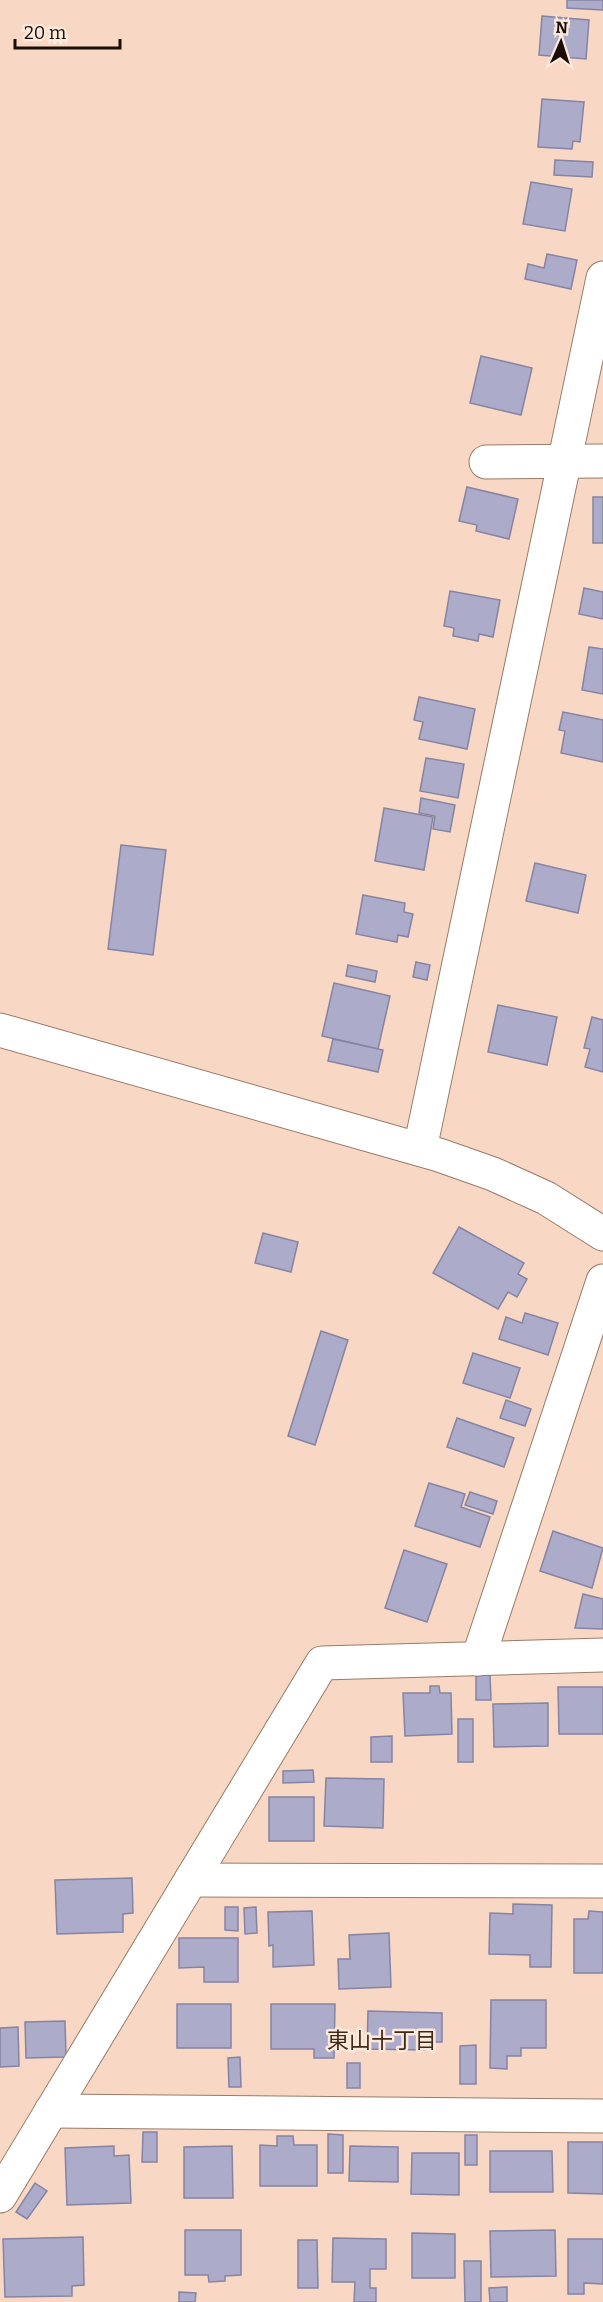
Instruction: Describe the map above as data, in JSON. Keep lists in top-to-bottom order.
{
  "districts": ["東山十丁目"],
  "scale_bar": "20 m",
  "north": "top"
}
